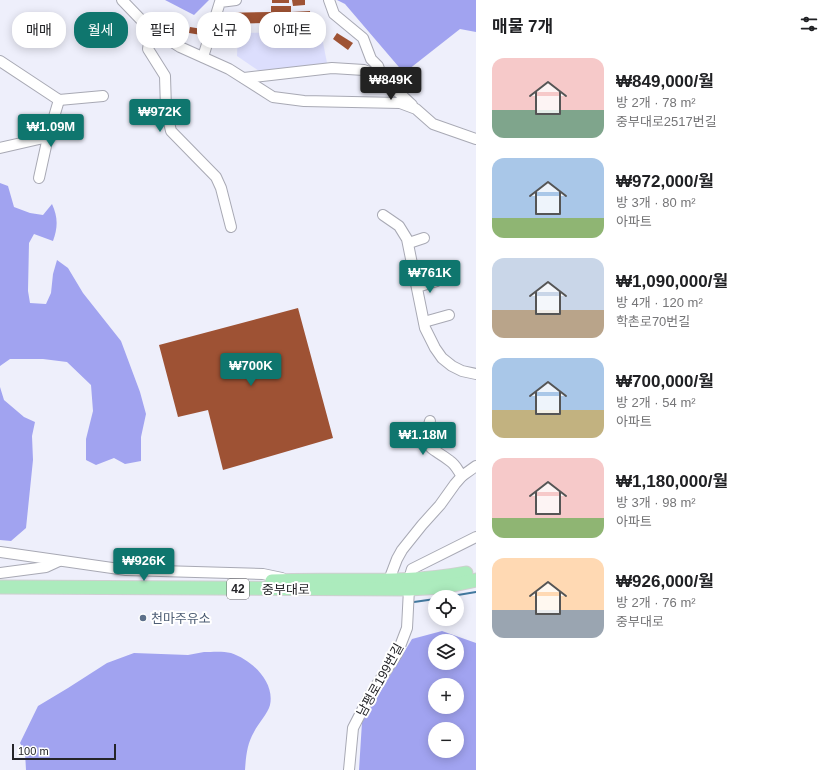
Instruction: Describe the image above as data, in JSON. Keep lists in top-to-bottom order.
{
  "streets": {
    "main road": ["42", "중부대로"],
    "street": ["남평로199번길"]
  },
  "crossings": [
    ["중부대로", "남평로199번길"]
  ],
  "places": ["천마주유소"],
  "scale_bar": "100 m",
  "page": {
    "heading": "매물 7개",
    "chip": [
      "매매",
      "월세",
      "필터",
      "신규",
      "아파트"
    ],
    "list": [
      {
        "name": "₩849,000/월",
        "note": "방 2개 · 78 m² · 중부대로2517번길"
      },
      {
        "name": "₩972,000/월",
        "note": "방 3개 · 80 m² · 아파트"
      },
      {
        "name": "₩1,090,000/월",
        "note": "방 4개 · 120 m² · 학촌로70번길"
      },
      {
        "name": "₩700,000/월",
        "note": "방 2개 · 54 m² · 아파트"
      },
      {
        "name": "₩1,180,000/월",
        "note": "방 3개 · 98 m² · 아파트"
      },
      {
        "name": "₩926,000/월",
        "note": "방 2개 · 76 m² · 중부대로"
      }
    ],
    "price": [
      "₩849K",
      "₩972K",
      "₩1.09M",
      "₩761K",
      "₩700K",
      "₩1.18M",
      "₩926K"
    ],
    "map_buttons": ["+", "−"],
    "scale": "100 m"
  }
}
